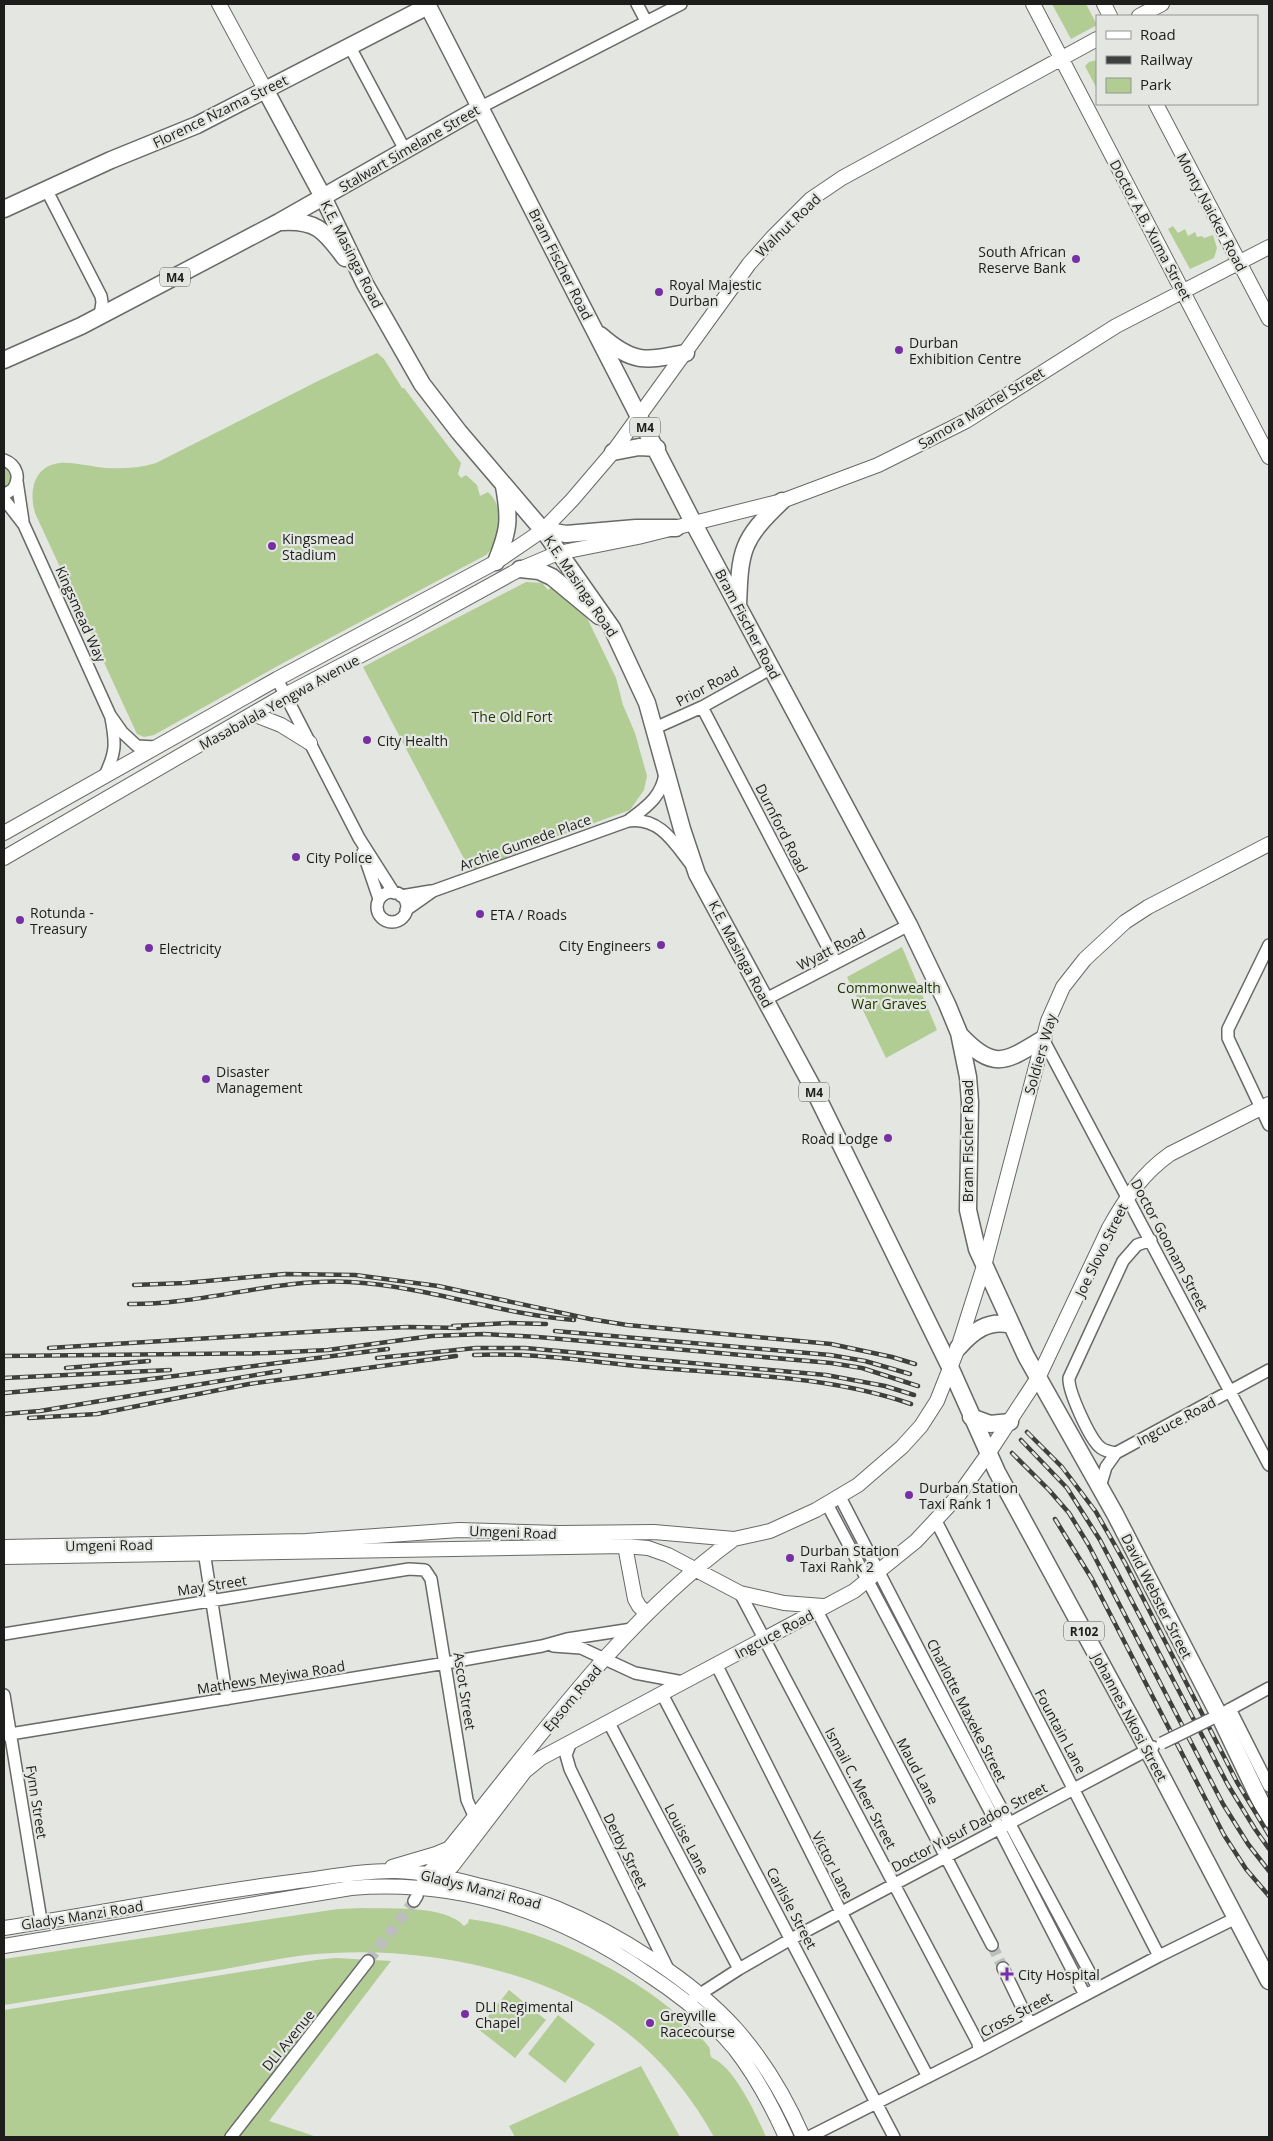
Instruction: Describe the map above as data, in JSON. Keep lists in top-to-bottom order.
{
  "streets": {
    "highway": [
      "Florence Nzama Street",
      "Stalwart Simelane Street",
      "K.E. Masinga Road",
      "Bram Fischer Road",
      "M4",
      "David Webster Street",
      "R102",
      "Johannes Nkosi Street"
    ],
    "main road": [
      "Monty Naicker Road",
      "Walnut Road",
      "Doctor A.B. Xuma Street",
      "Samora Machel Street",
      "Masabalala Yengwa Avenue",
      "Soldiers Way",
      "Joe Slovo Street",
      "Ingcuce Road",
      "Umgeni Road",
      "Epsom Road",
      "Gladys Manzi Road"
    ],
    "street": [
      "Kingsmead Way",
      "Prior Road",
      "Durnford Road",
      "Archie Gumede Place",
      "Wyatt Road",
      "Doctor Goonam Street",
      "May Street",
      "Mathews Meyiwa Road",
      "Ascot Street",
      "Charlotte Maxeke Street",
      "Fountain Lane",
      "Maud Lane",
      "Ismail C. Meer Street",
      "Fynn Street",
      "Doctor Yusuf Dadoo Street",
      "Louise Lane",
      "Derby Street",
      "Victor Lane",
      "Carlisle Street",
      "Cross Street",
      "DLI Avenue"
    ]
  },
  "crossings": [
    ["Florence Nzama Street", "K.E. Masinga Road"],
    ["Florence Nzama Street", "Bram Fischer Road"],
    ["Stalwart Simelane Street", "K.E. Masinga Road"],
    ["Stalwart Simelane Street", "Bram Fischer Road"],
    ["Monty Naicker Road", "Samora Machel Street"],
    ["Walnut Road", "Doctor A.B. Xuma Street"],
    ["Walnut Road", "K.E. Masinga Road"],
    ["Walnut Road", "Bram Fischer Road"],
    ["Walnut Road", "Masabalala Yengwa Avenue"],
    ["Doctor A.B. Xuma Street", "Samora Machel Street"],
    ["K.E. Masinga Road", "Bram Fischer Road"],
    ["K.E. Masinga Road", "Samora Machel Street"],
    ["K.E. Masinga Road", "Prior Road"],
    ["K.E. Masinga Road", "Masabalala Yengwa Avenue"],
    ["K.E. Masinga Road", "Archie Gumede Place"],
    ["K.E. Masinga Road", "Wyatt Road"],
    ["K.E. Masinga Road", "Soldiers Way"],
    ["K.E. Masinga Road", "Joe Slovo Street"],
    ["K.E. Masinga Road", "Ingcuce Road"],
    ["K.E. Masinga Road", "Umgeni Road"],
    ["K.E. Masinga Road", "David Webster Street"],
    ["K.E. Masinga Road", "R102"],
    ["Bram Fischer Road", "Samora Machel Street"],
    ["Bram Fischer Road", "Prior Road"],
    ["Bram Fischer Road", "Wyatt Road"],
    ["Bram Fischer Road", "Soldiers Way"],
    ["Bram Fischer Road", "Joe Slovo Street"],
    ["Bram Fischer Road", "Ingcuce Road"],
    ["Bram Fischer Road", "Umgeni Road"],
    ["Bram Fischer Road", "David Webster Street"],
    ["Bram Fischer Road", "R102"],
    ["Samora Machel Street", "Masabalala Yengwa Avenue"],
    ["Kingsmead Way", "Masabalala Yengwa Avenue"],
    ["Prior Road", "Durnford Road"],
    ["Durnford Road", "Wyatt Road"],
    ["Soldiers Way", "Doctor Goonam Street"],
    ["Soldiers Way", "Joe Slovo Street"],
    ["Soldiers Way", "Ingcuce Road"],
    ["Soldiers Way", "Umgeni Road"],
    ["Soldiers Way", "David Webster Street"],
    ["Soldiers Way", "R102"],
    ["Doctor Goonam Street", "Joe Slovo Street"],
    ["Doctor Goonam Street", "Ingcuce Road"],
    ["Joe Slovo Street", "Ingcuce Road"],
    ["Joe Slovo Street", "Umgeni Road"],
    ["Joe Slovo Street", "David Webster Street"],
    ["Joe Slovo Street", "R102"],
    ["Ingcuce Road", "Umgeni Road"],
    ["Ingcuce Road", "David Webster Street"],
    ["Ingcuce Road", "R102"],
    ["Ingcuce Road", "Mathews Meyiwa Road"],
    ["Ingcuce Road", "Charlotte Maxeke Street"],
    ["Ingcuce Road", "Johannes Nkosi Street"],
    ["Ingcuce Road", "Fountain Lane"],
    ["Ingcuce Road", "Maud Lane"],
    ["Ingcuce Road", "Ismail C. Meer Street"],
    ["Ingcuce Road", "Louise Lane"],
    ["Ingcuce Road", "Derby Street"],
    ["Ingcuce Road", "Victor Lane"],
    ["Ingcuce Road", "Gladys Manzi Road"],
    ["Ingcuce Road", "Carlisle Street"],
    ["Umgeni Road", "David Webster Street"],
    ["Umgeni Road", "R102"],
    ["Umgeni Road", "Epsom Road"],
    ["Umgeni Road", "Charlotte Maxeke Street"],
    ["Umgeni Road", "Maud Lane"],
    ["Umgeni Road", "Ismail C. Meer Street"],
    ["May Street", "Ascot Street"],
    ["David Webster Street", "R102"],
    ["David Webster Street", "Doctor Yusuf Dadoo Street"],
    ["R102", "Johannes Nkosi Street"],
    ["Mathews Meyiwa Road", "Ascot Street"],
    ["Mathews Meyiwa Road", "Epsom Road"],
    ["Mathews Meyiwa Road", "Fynn Street"],
    ["Ascot Street", "Epsom Road"],
    ["Epsom Road", "Gladys Manzi Road"],
    ["Charlotte Maxeke Street", "Doctor Yusuf Dadoo Street"],
    ["Charlotte Maxeke Street", "Cross Street"],
    ["Johannes Nkosi Street", "Doctor Yusuf Dadoo Street"],
    ["Johannes Nkosi Street", "Cross Street"],
    ["Fountain Lane", "Doctor Yusuf Dadoo Street"],
    ["Fountain Lane", "Cross Street"],
    ["Maud Lane", "Doctor Yusuf Dadoo Street"],
    ["Ismail C. Meer Street", "Doctor Yusuf Dadoo Street"],
    ["Ismail C. Meer Street", "Cross Street"],
    ["Fynn Street", "Gladys Manzi Road"],
    ["Doctor Yusuf Dadoo Street", "Louise Lane"],
    ["Doctor Yusuf Dadoo Street", "Victor Lane"],
    ["Doctor Yusuf Dadoo Street", "Gladys Manzi Road"],
    ["Doctor Yusuf Dadoo Street", "Carlisle Street"],
    ["Derby Street", "Gladys Manzi Road"],
    ["Victor Lane", "Cross Street"],
    ["Carlisle Street", "Cross Street"]
  ],
  "parks": ["The Old Fort", "Commonwealth War Graves"],
  "places": {
    "other": [
      "South African Reserve Bank",
      "Royal Majestic Durban",
      "Durban Exhibition Centre",
      "Kingsmead Stadium",
      "City Health",
      "City Police",
      "ETA / Roads",
      "Rotunda - Treasury",
      "City Engineers",
      "Electricity",
      "Disaster Management",
      "Road Lodge",
      "Durban Station Taxi Rank 1",
      "Durban Station Taxi Rank 2",
      "DLI Regimental Chapel",
      "Greyville Racecourse"
    ],
    "health": ["City Hospital"]
  },
  "legend": ["Road", "Railway", "Park"]
}
